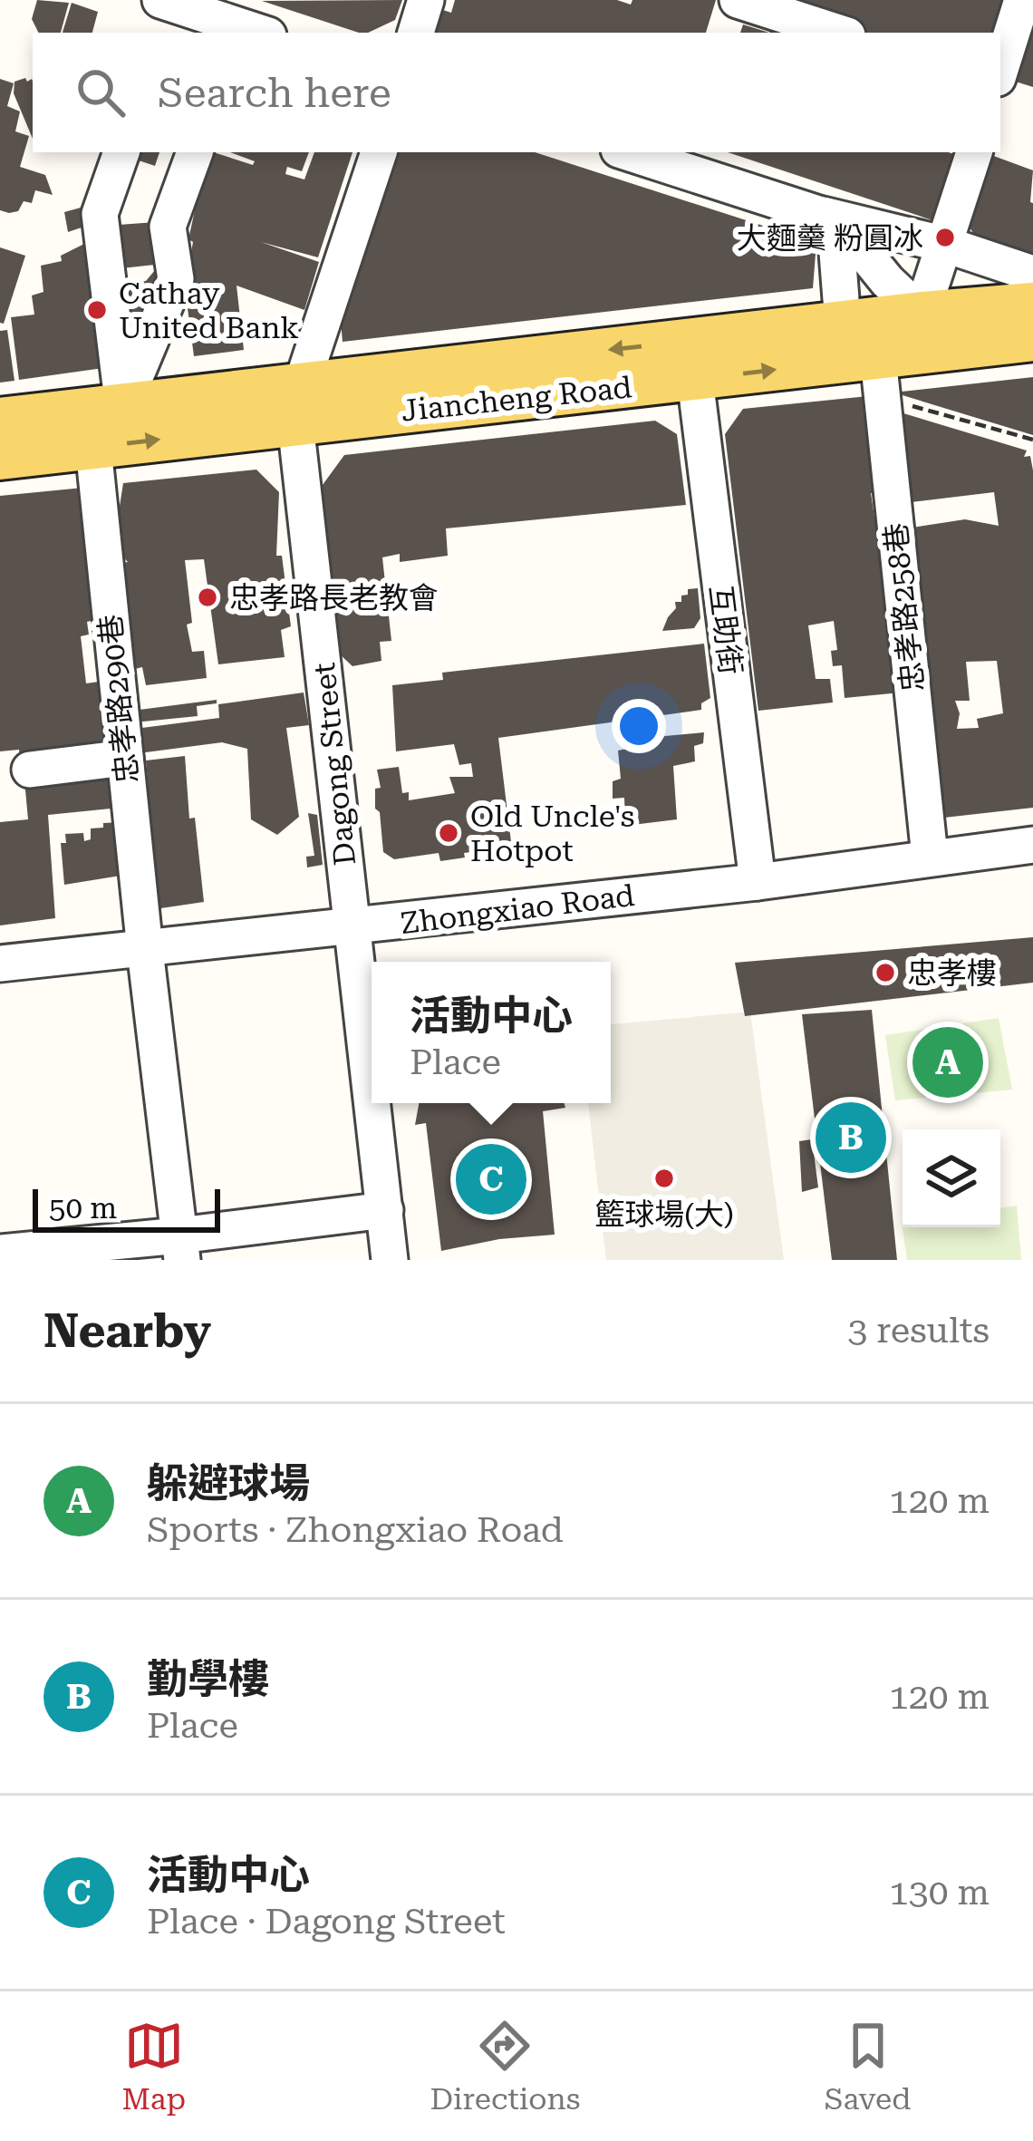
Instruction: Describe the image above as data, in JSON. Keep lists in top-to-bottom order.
{
  "streets": {
    "main road": ["Jiancheng Road"],
    "street": [
      "忠孝路258巷",
      "互助街",
      "忠孝路290巷",
      "Dagong Street",
      "Zhongxiao Road"
    ]
  },
  "crossings": [
    ["Jiancheng Road", "忠孝路258巷"],
    ["Jiancheng Road", "互助街"],
    ["Jiancheng Road", "忠孝路290巷"],
    ["Jiancheng Road", "Dagong Street"],
    ["忠孝路258巷", "Zhongxiao Road"],
    ["互助街", "Zhongxiao Road"],
    ["忠孝路290巷", "Zhongxiao Road"],
    ["Dagong Street", "Zhongxiao Road"]
  ],
  "places": [
    "大麵羹 粉圓冰",
    "Cathay United Bank",
    "忠孝路長老教會",
    "Old Uncle's Hotpot",
    "忠孝樓",
    "籃球場(大)"
  ],
  "scale_bar": "50 m",
  "page": {
    "search": "Search here",
    "popup": ["活動中心", "Place"],
    "pins": ["A", "B", "C"],
    "scale": "50 m",
    "heading": ["Nearby", "3 results"],
    "list": [
      {
        "mark": "A",
        "name": "躲避球場",
        "note": "Sports · Zhongxiao Road",
        "value": "120 m"
      },
      {
        "mark": "B",
        "name": "勤學樓",
        "note": "Place",
        "value": "120 m"
      },
      {
        "mark": "C",
        "name": "活動中心",
        "note": "Place · Dagong Street",
        "value": "130 m"
      }
    ],
    "nav": ["Map", "Directions", "Saved"]
  }
}
